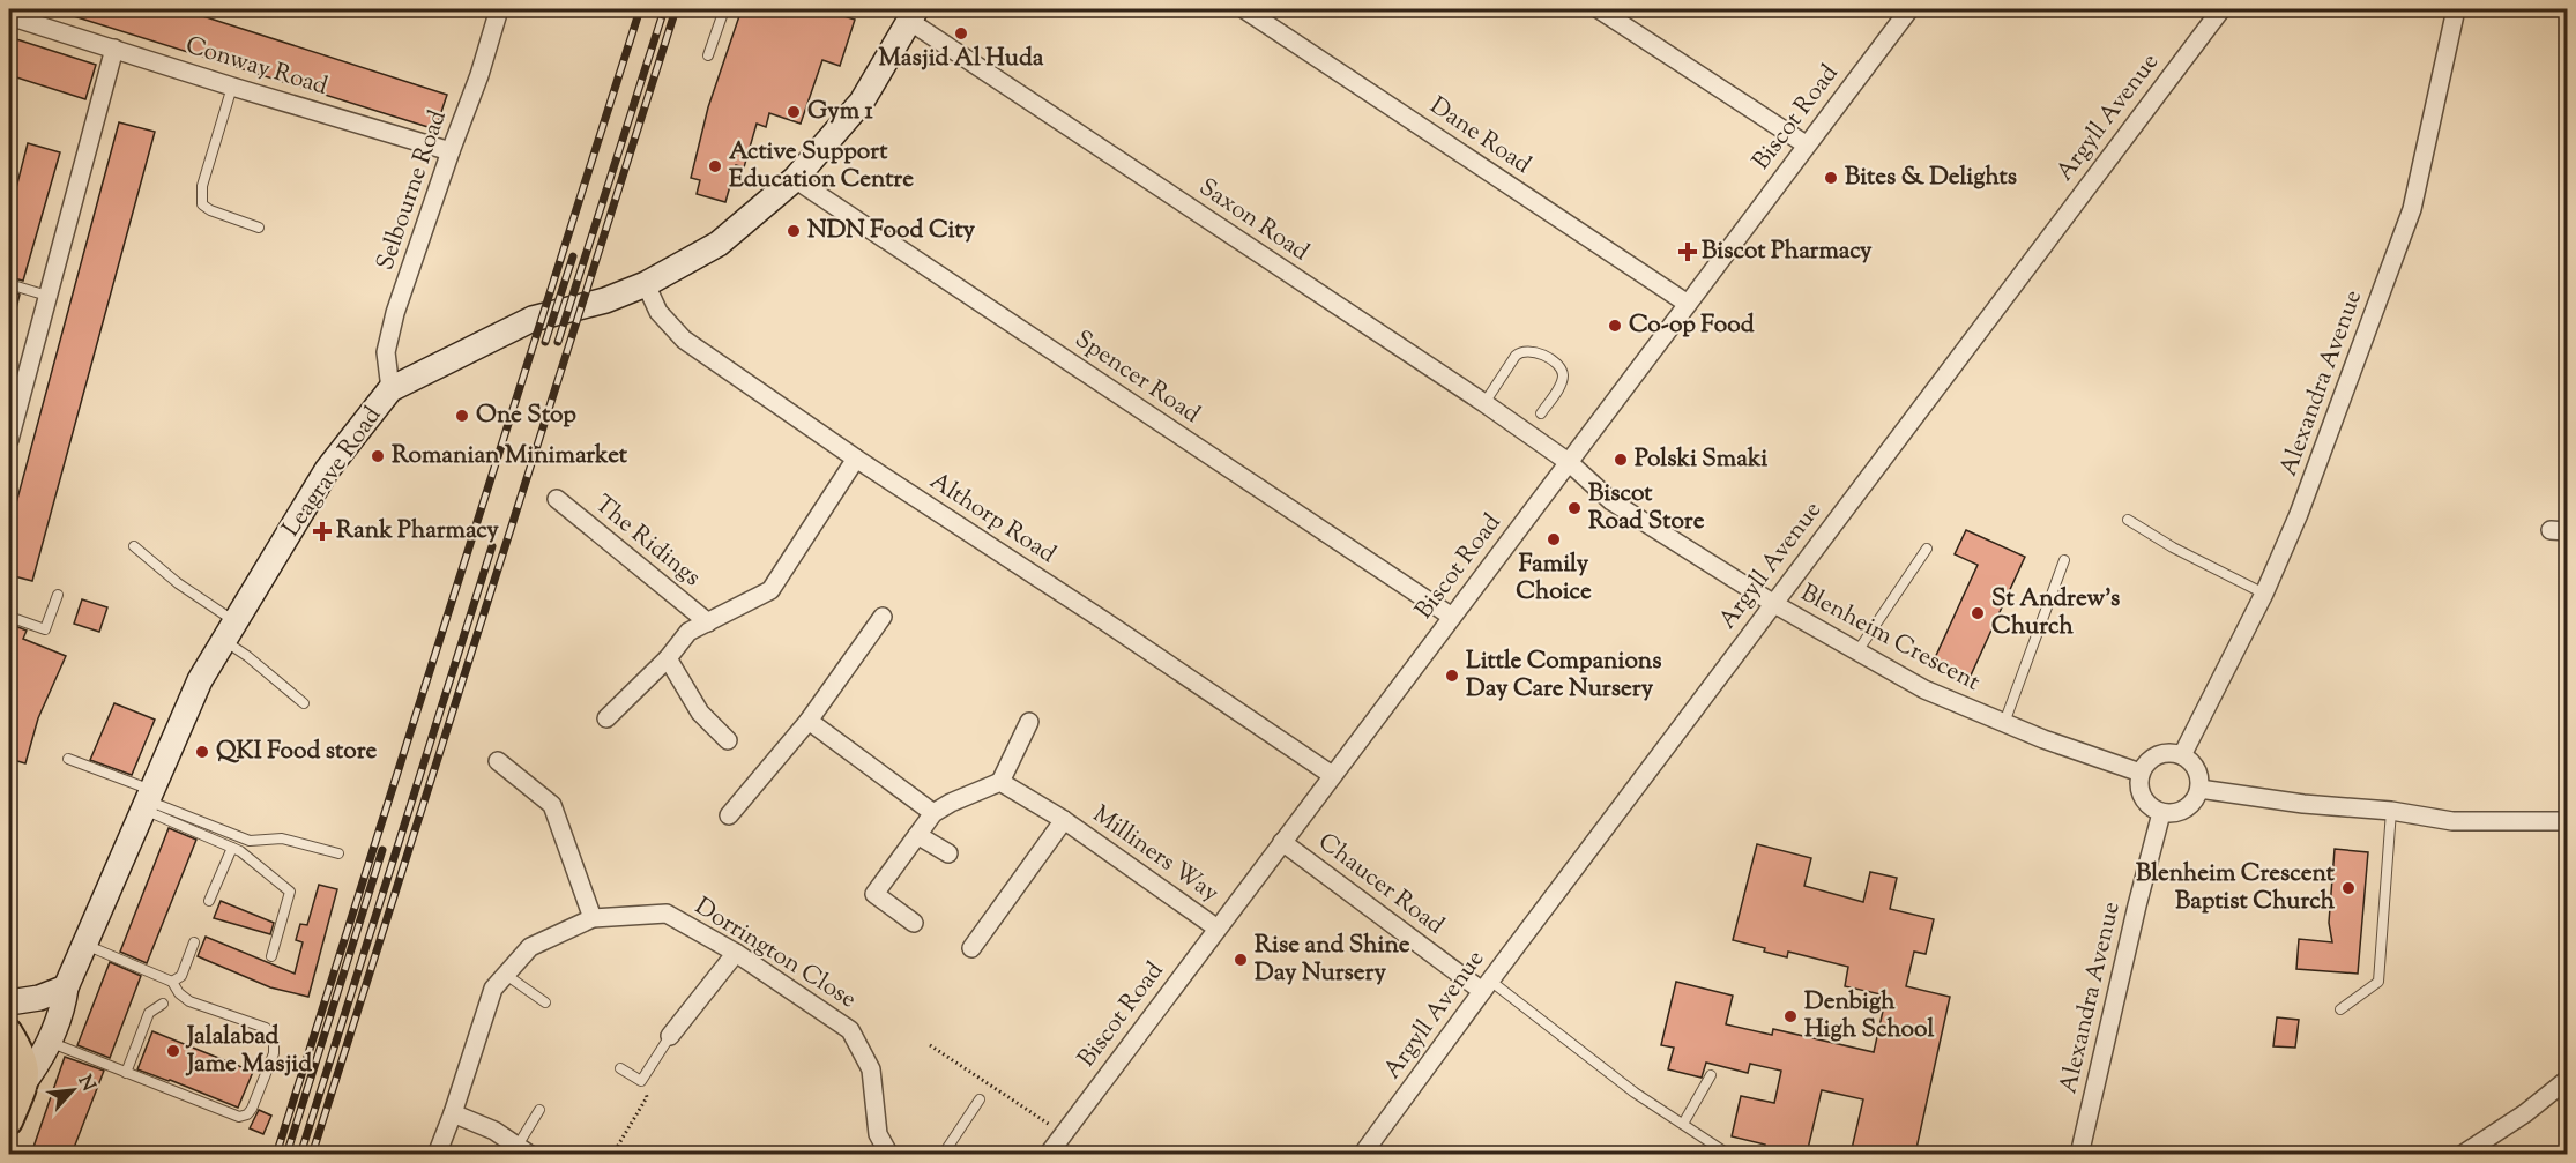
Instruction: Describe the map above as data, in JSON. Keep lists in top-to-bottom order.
{
  "streets": {
    "main road": ["Leagrave Road"],
    "street": [
      "Conway Road",
      "Biscot Road",
      "Argyll Avenue",
      "Dane Road",
      "Selbourne Road",
      "Saxon Road",
      "Spencer Road",
      "Alexandra Avenue",
      "Althorp Road",
      "The Ridings",
      "Blenheim Crescent",
      "Milliners Way",
      "Chaucer Road",
      "Dorrington Close"
    ]
  },
  "crossings": [
    ["Conway Road", "Selbourne Road"],
    ["Biscot Road", "Dane Road"],
    ["Biscot Road", "Saxon Road"],
    ["Biscot Road", "Spencer Road"],
    ["Biscot Road", "Althorp Road"],
    ["Biscot Road", "Blenheim Crescent"],
    ["Biscot Road", "Milliners Way"],
    ["Biscot Road", "Chaucer Road"],
    ["Argyll Avenue", "Blenheim Crescent"],
    ["Argyll Avenue", "Chaucer Road"],
    ["Selbourne Road", "Leagrave Road"],
    ["Saxon Road", "Leagrave Road"],
    ["Saxon Road", "Blenheim Crescent"],
    ["Spencer Road", "Leagrave Road"],
    ["Alexandra Avenue", "Blenheim Crescent"],
    ["Leagrave Road", "Althorp Road"],
    ["Althorp Road", "The Ridings"]
  ],
  "places": {
    "other": [
      "Masjid Al Huda",
      "Gym 1",
      "Active Support Education Centre",
      "Bites & Delights",
      "NDN Food City",
      "Co-op Food",
      "One Stop",
      "Romanian Minimarket",
      "Polski Smaki",
      "Biscot Road Store",
      "Family Choice",
      "St Andrew's Church",
      "Little Companions Day Care Nursery",
      "QKI Food store",
      "Blenheim Crescent Baptist Church",
      "Rise and Shine Day Nursery",
      "Denbigh High School",
      "Jalalabad Jame Masjid"
    ],
    "health": ["Biscot Pharmacy", "Rank Pharmacy"]
  },
  "north": "top right"
}
